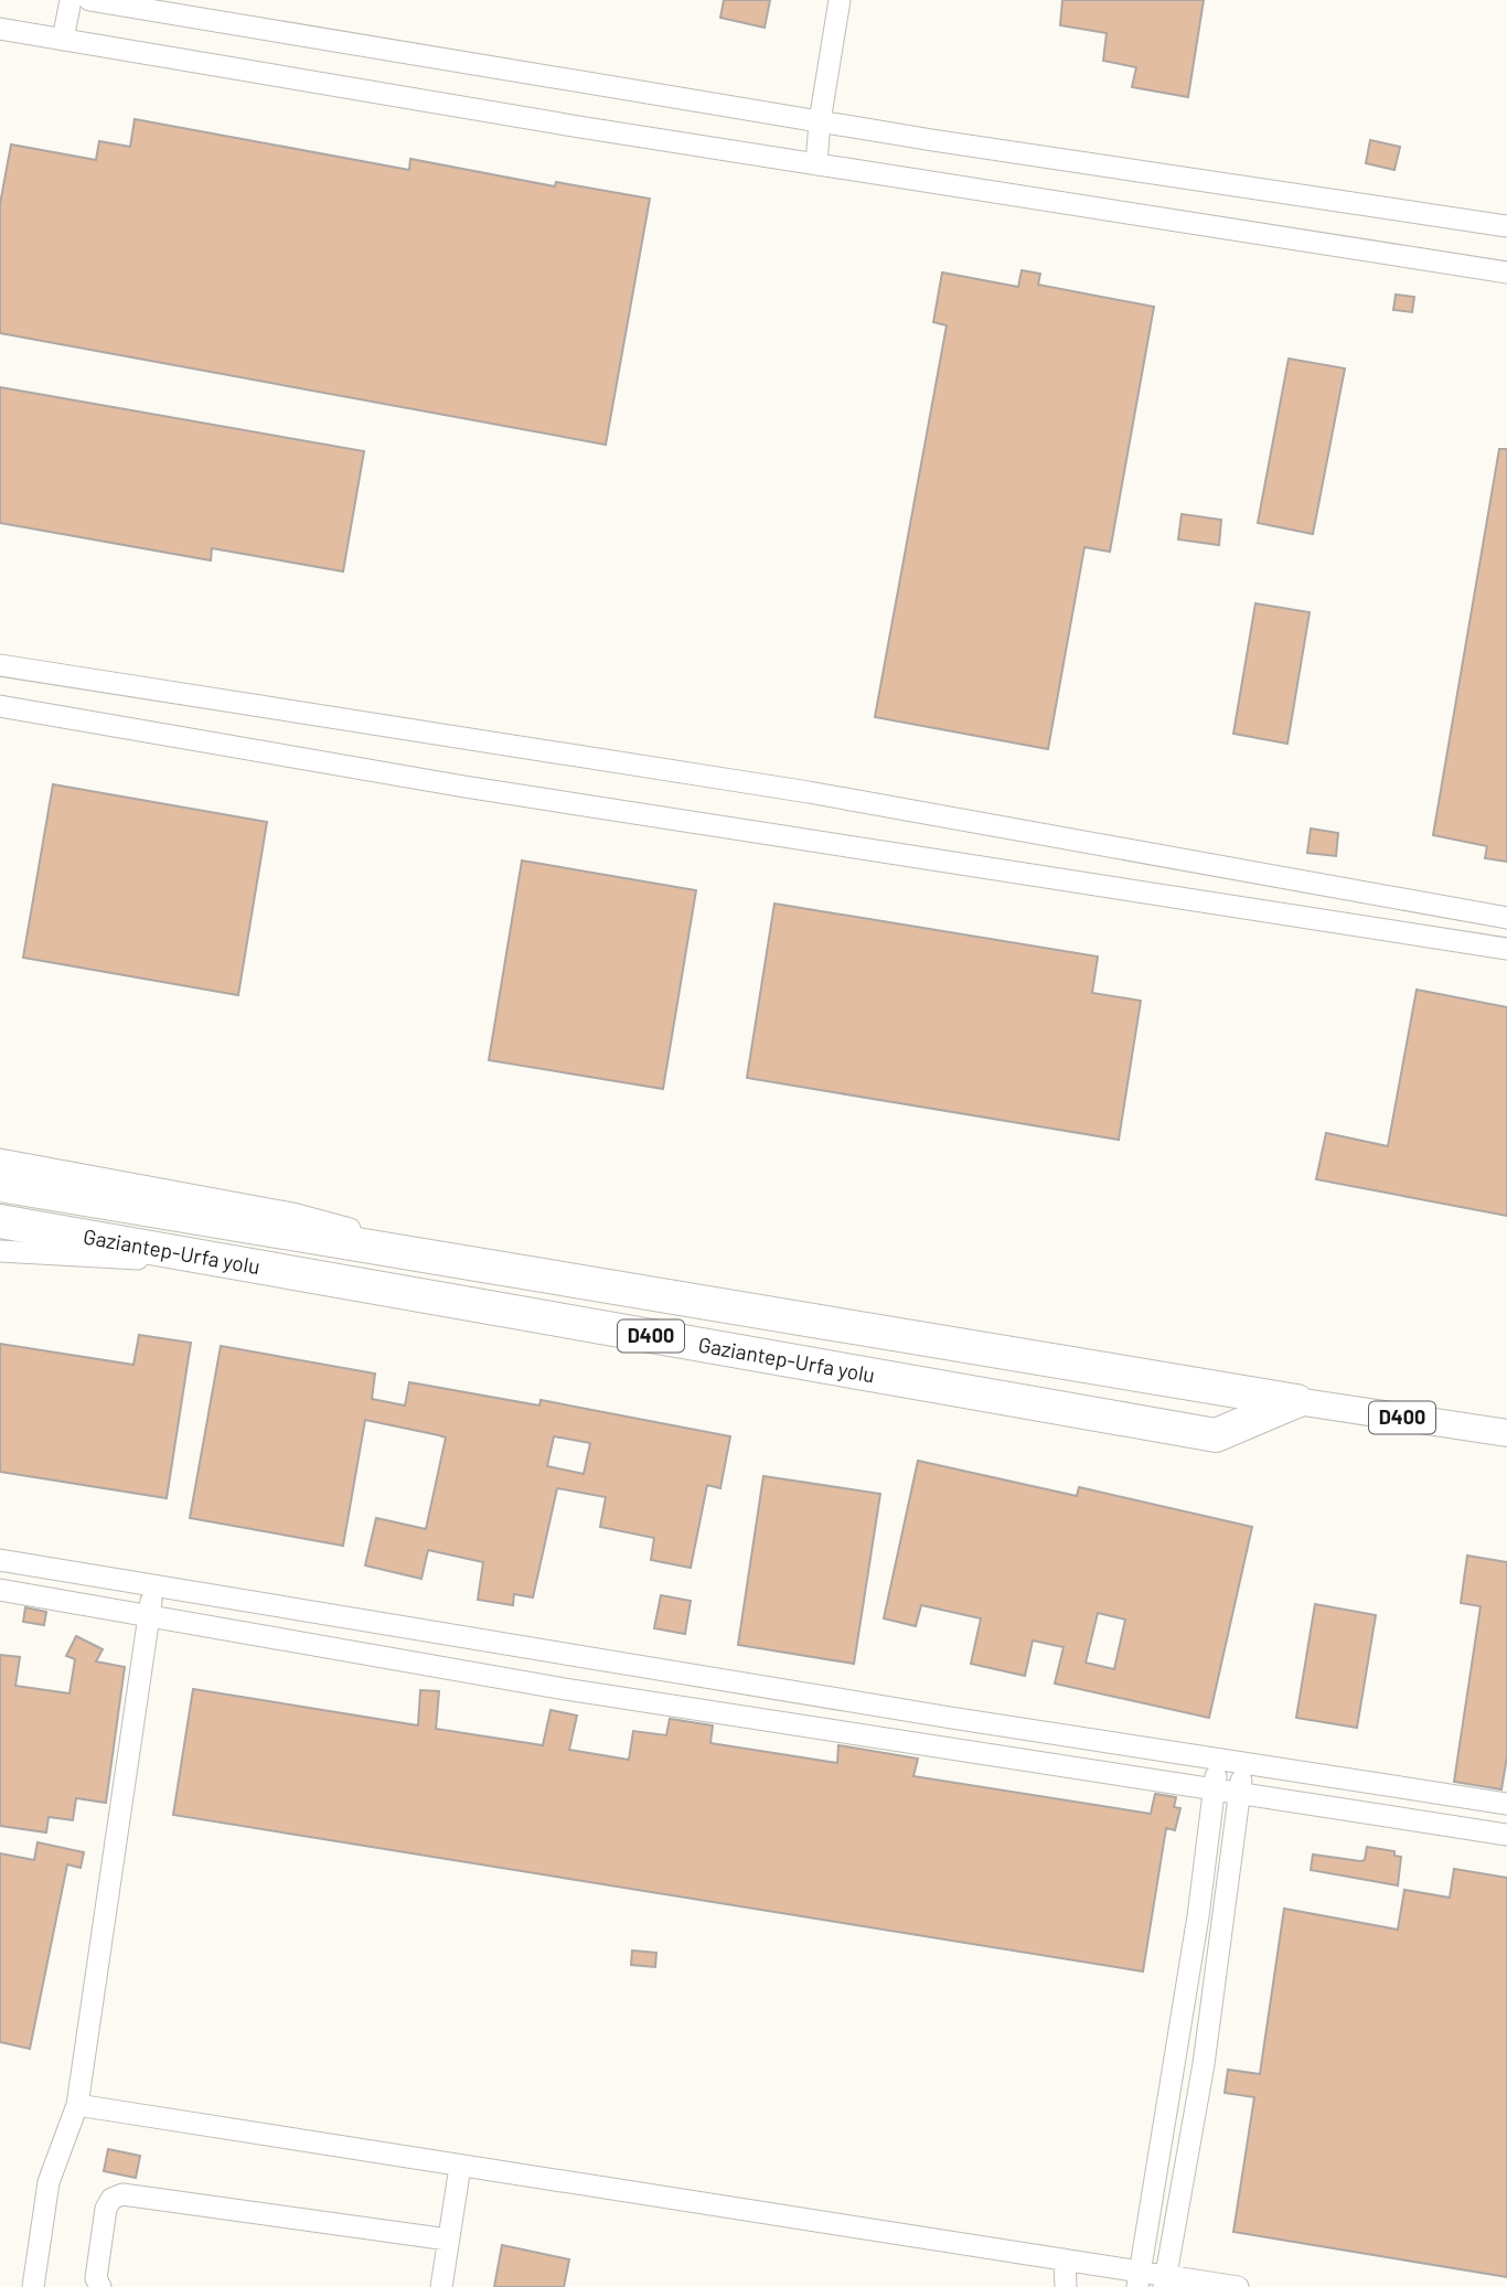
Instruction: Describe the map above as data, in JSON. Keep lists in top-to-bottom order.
{
  "streets": {
    "highway": ["Gaziantep-Urfa yolu", "D400"]
  }
}
